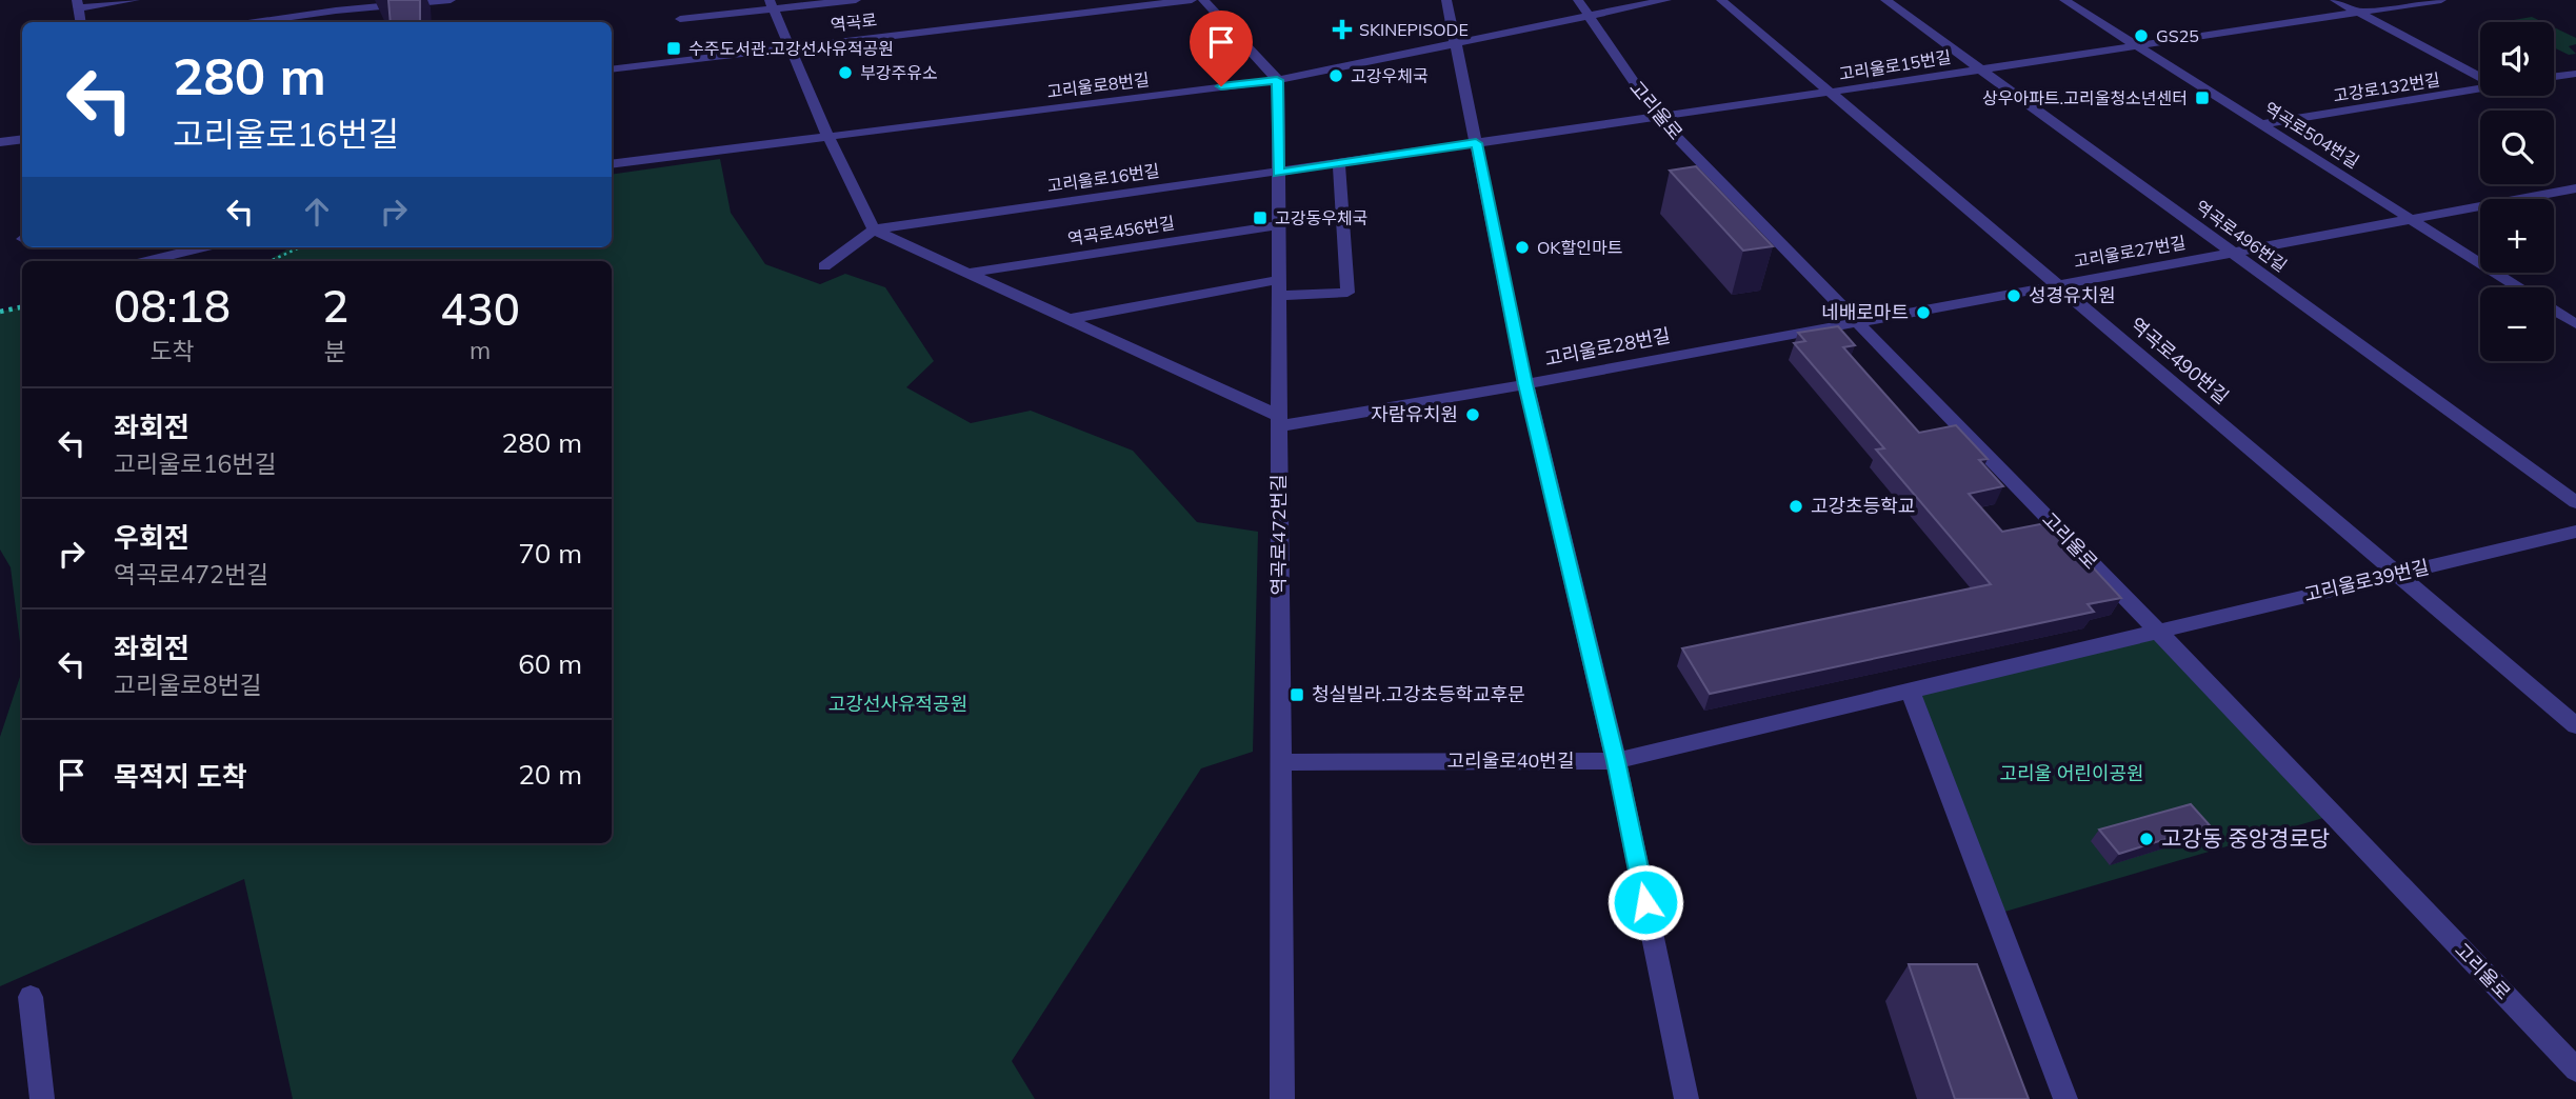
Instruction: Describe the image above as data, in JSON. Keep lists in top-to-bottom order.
{
  "streets": {
    "street": [
      "역곡로",
      "고리울로15번길",
      "고리울로8번길",
      "고강로132번길",
      "고리울로",
      "역곡로504번길",
      "고리울로16번길",
      "역곡로456번길",
      "역곡로496번길",
      "고리울로27번길",
      "고리울로28번길",
      "역곡로490번길",
      "역곡로472번길",
      "고리울로39번길",
      "고리울로40번길"
    ]
  },
  "crossings": [
    ["고리울로15번길", "고리울로"],
    ["고리울로15번길", "역곡로504번길"],
    ["고리울로15번길", "고리울로16번길"],
    ["고리울로15번길", "역곡로496번길"],
    ["고리울로15번길", "역곡로490번길"],
    ["고리울로8번길", "고리울로"],
    ["고리울로8번길", "역곡로472번길"],
    ["고강로132번길", "역곡로504번길"],
    ["고리울로", "고리울로16번길"],
    ["고리울로", "고리울로27번길"],
    ["고리울로", "고리울로28번길"],
    ["고리울로", "고리울로39번길"],
    ["고리울로", "고리울로40번길"],
    ["역곡로504번길", "고리울로27번길"],
    ["고리울로16번길", "역곡로472번길"],
    ["역곡로456번길", "역곡로472번길"],
    ["역곡로496번길", "고리울로27번길"],
    ["고리울로27번길", "고리울로28번길"],
    ["고리울로27번길", "역곡로490번길"],
    ["고리울로28번길", "역곡로472번길"],
    ["역곡로490번길", "고리울로39번길"],
    ["역곡로472번길", "고리울로40번길"],
    ["고리울로39번길", "고리울로40번길"]
  ],
  "parks": ["고강선사유적공원", "고리울 어린이공원"],
  "places": {
    "health": ["SKINEPISODE"],
    "other": [
      "GS25",
      "부강주유소",
      "고강우체국",
      "OK할인마트",
      "성경유치원",
      "네배로마트",
      "자람유치원",
      "고강초등학교",
      "고강동 중앙경로당"
    ],
    "transit": [
      "수주도서관.고강선사유적공원",
      "상우아파트.고리울청소년센터",
      "고강동우체국",
      "청실빌라.고강초등학교후문"
    ]
  },
  "page": {
    "map_buttons": ["+", "−"],
    "turn": ["280 m", "고리울로16번길"],
    "eta": [
      "08:18",
      "도착",
      "2",
      "분",
      "430",
      "m"
    ],
    "list": [
      {
        "name": "좌회전",
        "note": "고리울로16번길",
        "value": "280 m"
      },
      {
        "name": "우회전",
        "note": "역곡로472번길",
        "value": "70 m"
      },
      {
        "name": "좌회전",
        "note": "고리울로8번길",
        "value": "60 m"
      },
      {
        "name": "목적지 도착",
        "value": "20 m"
      }
    ]
  }
}
